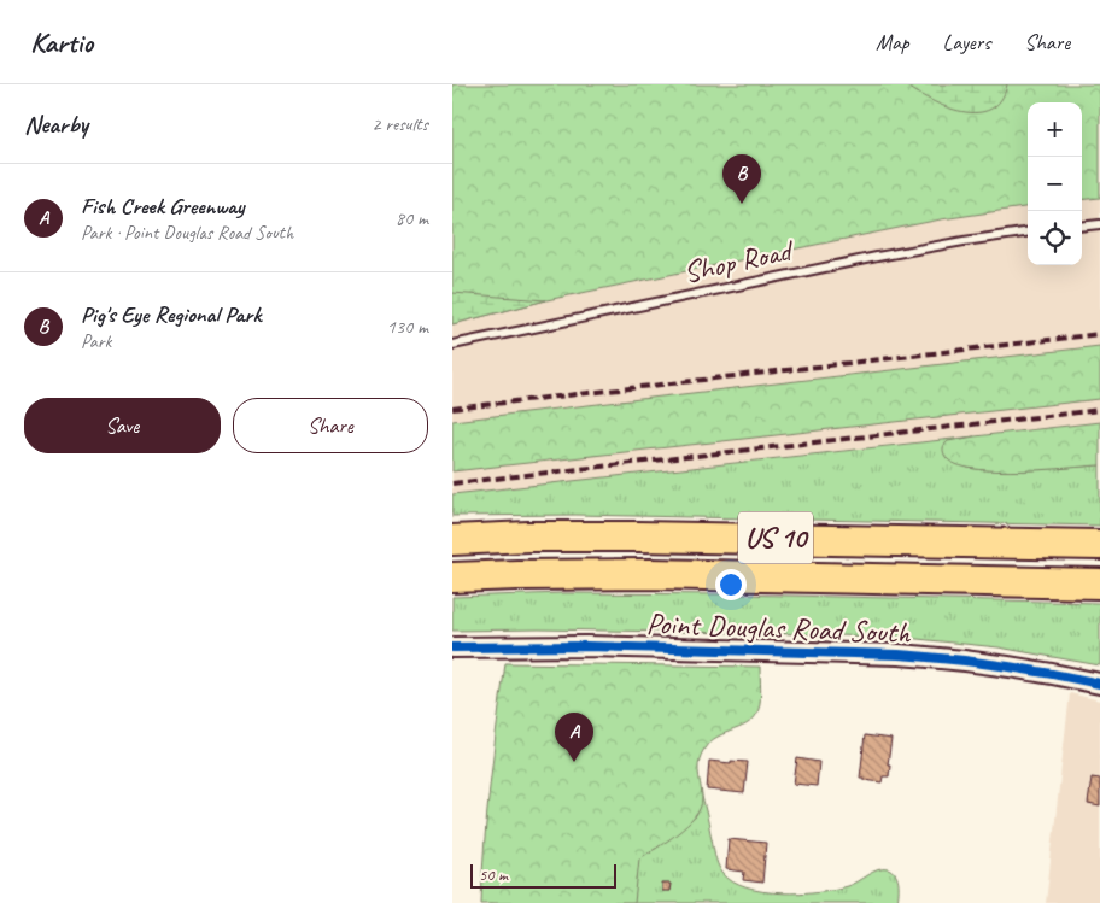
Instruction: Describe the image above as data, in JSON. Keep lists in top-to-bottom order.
{
  "streets": {
    "highway": ["US 10"],
    "street": ["Point Douglas Road South"],
    "lane": ["Shop Road"]
  },
  "scale_bar": "50 m",
  "page": {
    "header": "Kartio",
    "nav": ["Map", "Layers", "Share"],
    "heading": ["Nearby", "2 results"],
    "map_buttons": ["+", "−"],
    "pins": ["B", "A"],
    "list": [
      {
        "mark": "A",
        "name": "Fish Creek Greenway",
        "note": "Park · Point Douglas Road South",
        "value": "80 m"
      },
      {
        "mark": "B",
        "name": "Pig's Eye Regional Park",
        "note": "Park",
        "value": "130 m"
      }
    ],
    "buttons": ["Save", "Share"],
    "scale": "50 m"
  }
}
